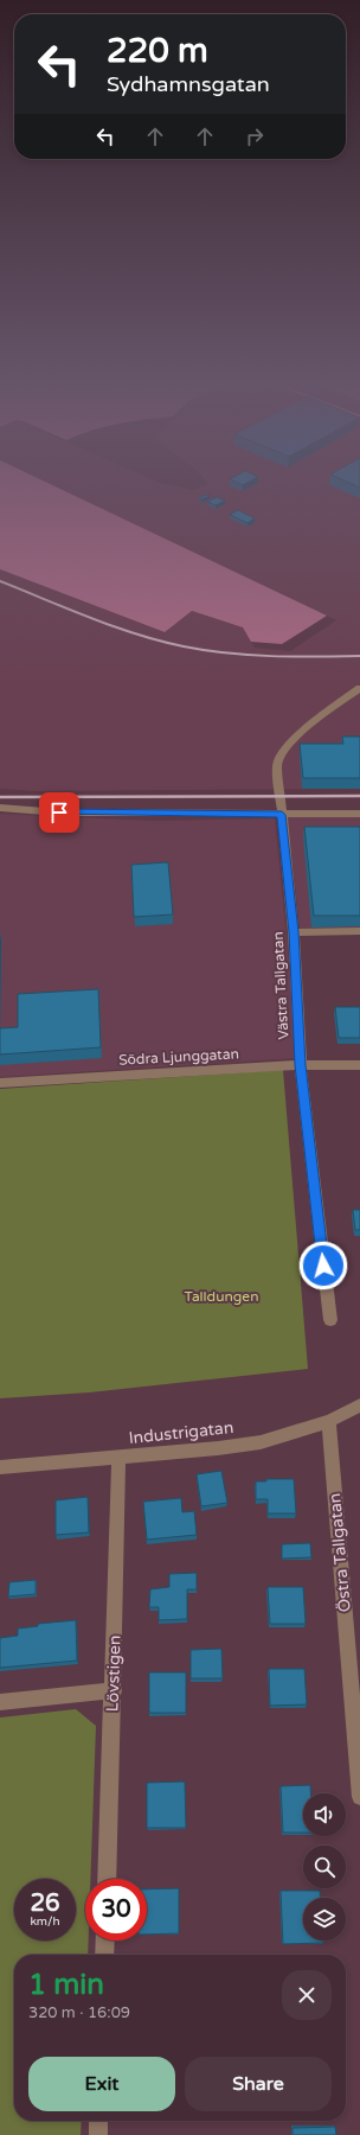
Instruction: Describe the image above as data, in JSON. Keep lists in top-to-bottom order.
{
  "streets": {
    "street": [
      "Västra Tallgatan",
      "Södra Ljunggatan",
      "Industrigatan",
      "Östra Tallgatan",
      "Lövstigen"
    ]
  },
  "crossings": [
    ["Västra Tallgatan", "Södra Ljunggatan"],
    ["Industrigatan", "Östra Tallgatan"],
    ["Industrigatan", "Lövstigen"]
  ],
  "parks": ["Talldungen"],
  "page": {
    "turn": ["220 m", "Sydhamnsgatan"],
    "speed": "26 km/h",
    "limit": "30",
    "heading": ["1 min", "320 m · 16:09"],
    "buttons": ["Exit", "Share"]
  }
}
